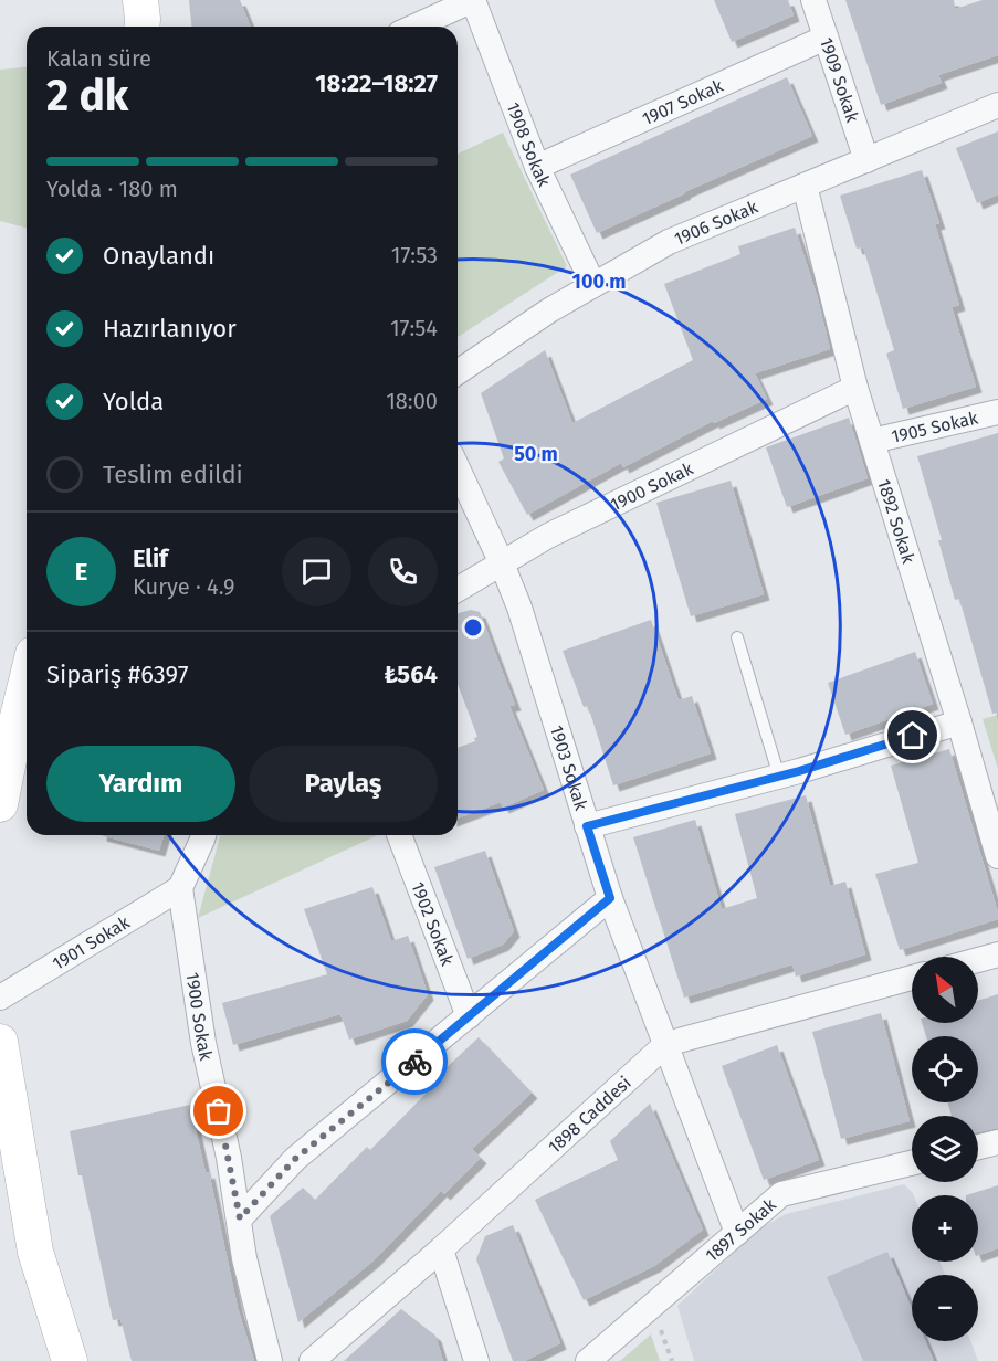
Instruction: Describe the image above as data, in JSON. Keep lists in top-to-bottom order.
{
  "streets": {
    "street": [
      "1909 Sokak",
      "1907 Sokak",
      "1908 Sokak",
      "1906 Sokak",
      "1905 Sokak",
      "1900 Sokak",
      "1892 Sokak",
      "1903 Sokak",
      "1902 Sokak",
      "1901 Sokak",
      "1898 Caddesi",
      "1897 Sokak"
    ]
  },
  "crossings": [
    ["1909 Sokak", "1907 Sokak"],
    ["1909 Sokak", "1906 Sokak"],
    ["1907 Sokak", "1908 Sokak"],
    ["1908 Sokak", "1906 Sokak"],
    ["1906 Sokak", "1892 Sokak"],
    ["1905 Sokak", "1892 Sokak"],
    ["1900 Sokak", "1892 Sokak"],
    ["1900 Sokak", "1903 Sokak"],
    ["1900 Sokak", "1901 Sokak"],
    ["1903 Sokak", "1898 Caddesi"],
    ["1903 Sokak", "1897 Sokak"]
  ],
  "north": "top left",
  "page": {
    "heading": ["2 dk", "Kalan süre", "18:22–18:27"],
    "panel": [
      "Elif",
      "Kurye · 4.9",
      "Sipariş #6397",
      "₺564"
    ],
    "bar": "Yolda · 180 m",
    "list": [
      ["Onaylandı", "17:53"],
      ["Hazırlanıyor", "17:54"],
      ["Yolda", "18:00"],
      "Teslim edildi"
    ],
    "round": "E",
    "buttons": ["Yardım", "Paylaş"],
    "map_buttons": ["+", "−"]
  },
  "rings": ["100 m", "50 m"]
}
